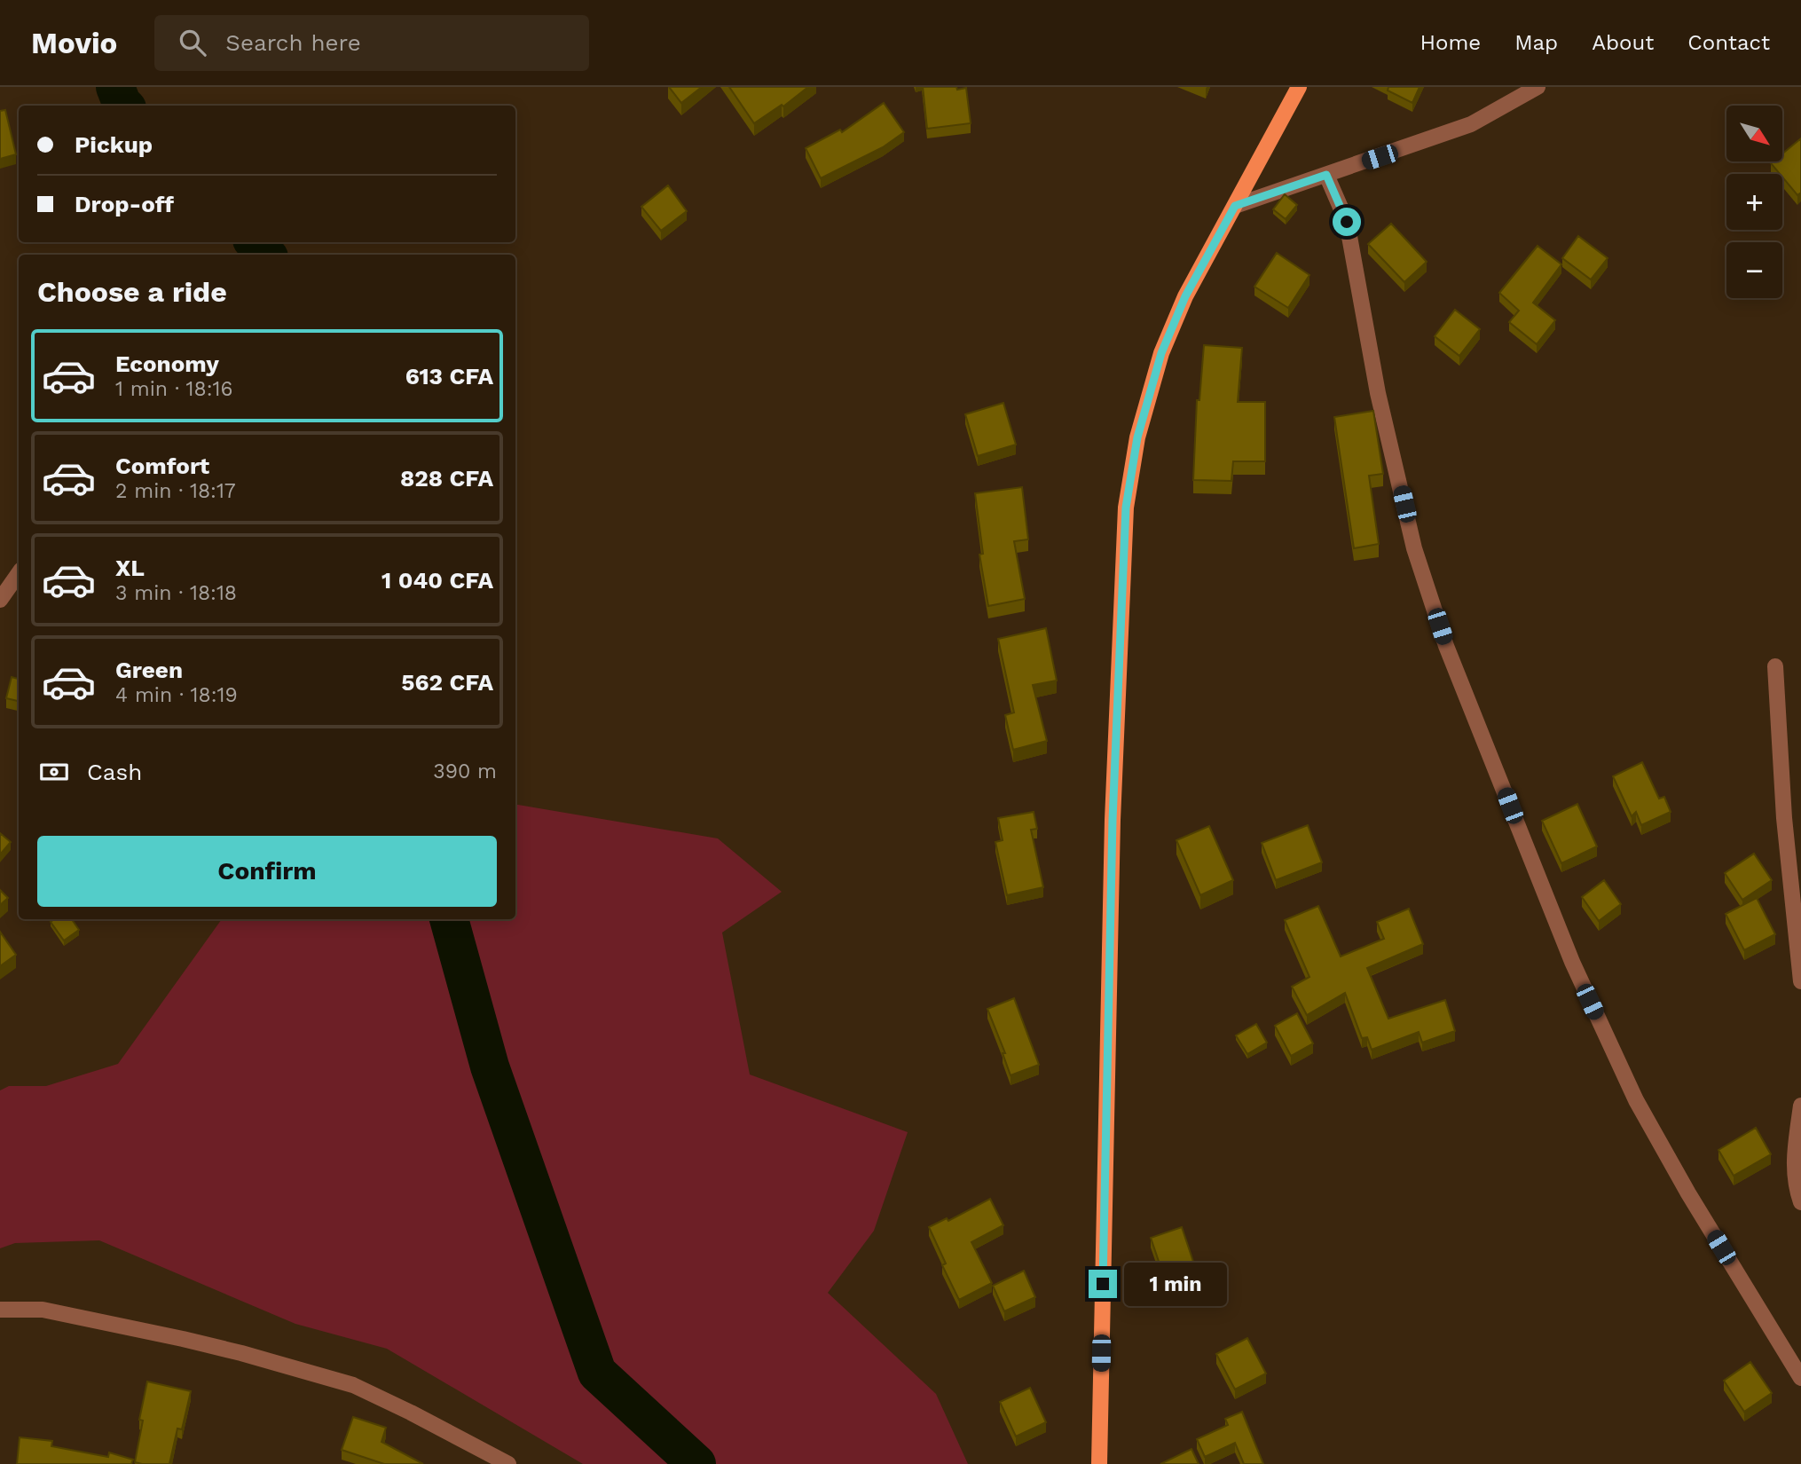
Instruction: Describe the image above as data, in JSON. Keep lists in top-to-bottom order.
{
  "north": "bottom right",
  "page": {
    "header": "Movio",
    "search": "Search here",
    "nav": [
      "Home",
      "Map",
      "About",
      "Contact"
    ],
    "map_buttons": ["+", "−"],
    "banner": ["Pickup", "Drop-off"],
    "heading": "Choose a ride",
    "list": [
      {
        "name": "Economy",
        "note": "1 min · 18:16",
        "value": "613 CFA"
      },
      {
        "name": "Comfort",
        "note": "2 min · 18:17",
        "value": "828 CFA"
      },
      {
        "name": "XL",
        "note": "3 min · 18:18",
        "value": "1 040 CFA"
      },
      {
        "name": "Green",
        "note": "4 min · 18:19",
        "value": "562 CFA"
      }
    ],
    "pay": ["Cash", "390 m"],
    "buttons": "Confirm",
    "bubble": "1 min"
  }
}
